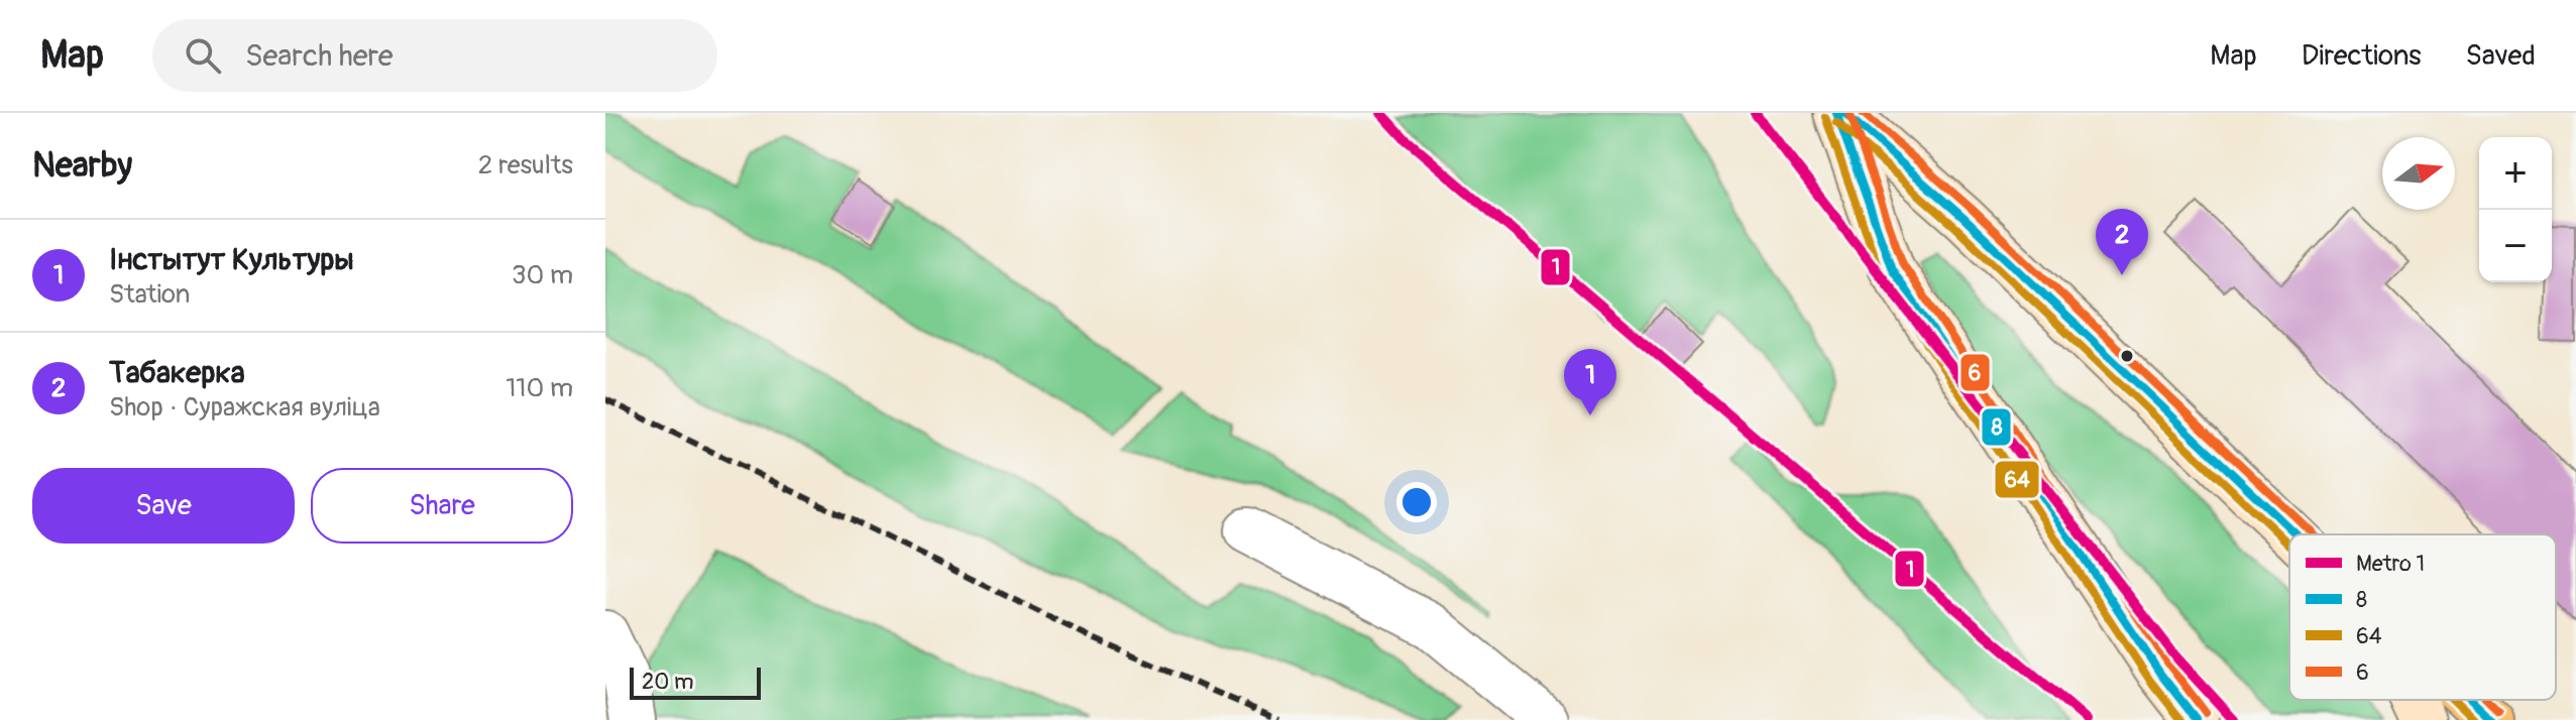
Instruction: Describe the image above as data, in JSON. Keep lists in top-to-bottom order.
{
  "lines": [
    "metro line 1",
    "transit line 8",
    "transit line 6",
    "transit line 64"
  ],
  "legend": [
    "Metro 1",
    "8",
    "64",
    "6"
  ],
  "scale_bar": "20 m",
  "north": "right",
  "page": {
    "header": "Map",
    "search": "Search here",
    "nav": ["Map", "Directions", "Saved"],
    "heading": ["Nearby", "2 results"],
    "map_buttons": ["+", "−"],
    "pins": ["2", "1"],
    "list": [
      {
        "mark": "1",
        "name": "Інстытут Культуры",
        "note": "Station",
        "value": "30 m"
      },
      {
        "mark": "2",
        "name": "Табакерка",
        "note": "Shop · Суражская вуліца",
        "value": "110 m"
      }
    ],
    "buttons": ["Save", "Share"],
    "scale": "20 m"
  }
}
